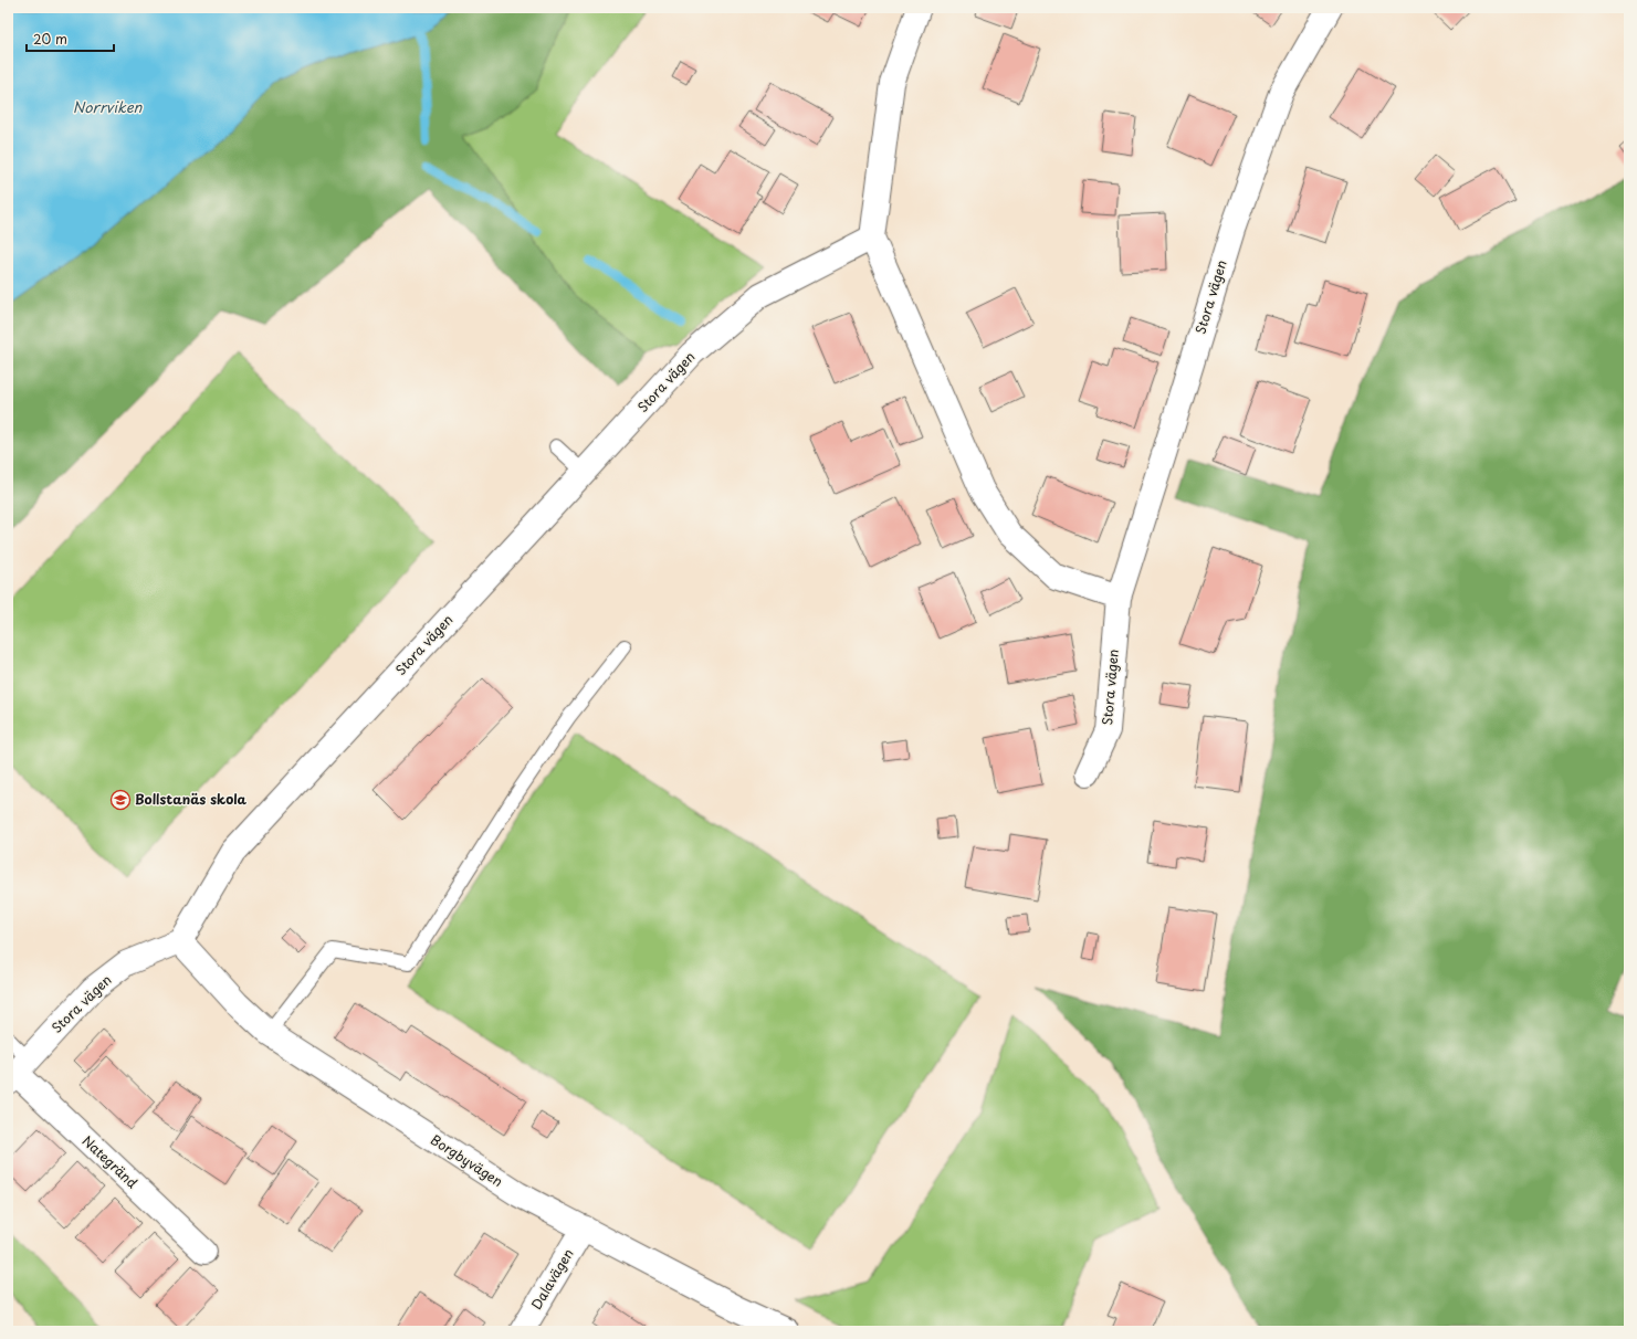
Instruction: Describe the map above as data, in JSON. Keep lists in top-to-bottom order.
{
  "streets": {
    "street": [
      "Stora vägen",
      "Borgbyvägen",
      "Nategränd",
      "Dalavägen"
    ]
  },
  "crossings": [
    ["Stora vägen", "Borgbyvägen"],
    ["Stora vägen", "Nategränd"],
    ["Borgbyvägen", "Dalavägen"]
  ],
  "water": ["Norrviken"],
  "places": {
    "school or university": ["Bollstanäs skola"]
  },
  "scale_bar": "20 m"
}
